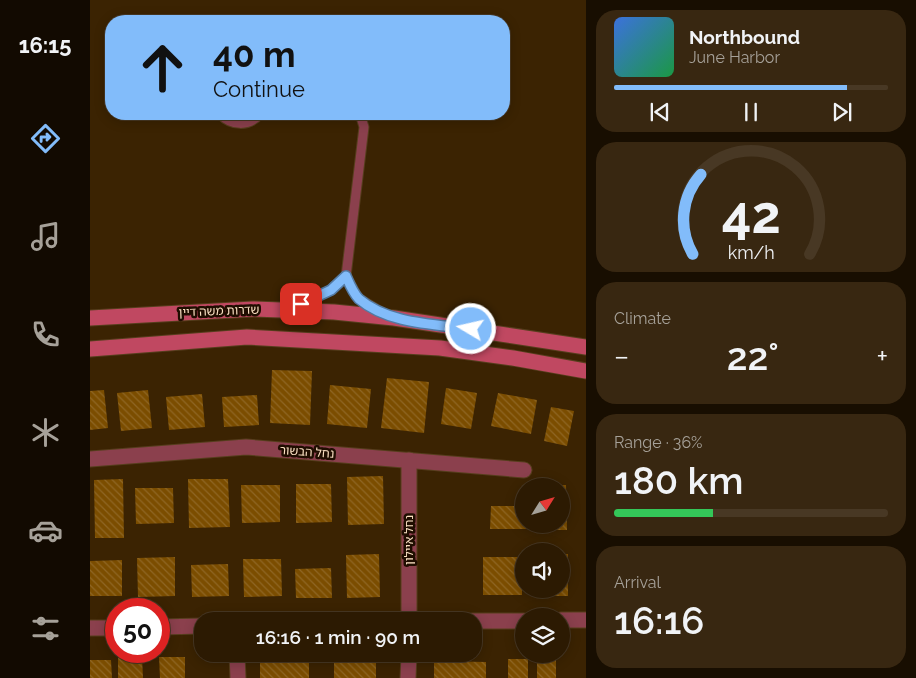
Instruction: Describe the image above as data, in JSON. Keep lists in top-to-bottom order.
{
  "streets": {
    "main road": ["שדרות משה דיין"],
    "street": ["נחל הבשור", "נחל איילון"]
  },
  "crossings": [
    ["נחל הבשור", "נחל איילון"]
  ],
  "north": "top right",
  "page": {
    "tabs": "16:15",
    "turn": ["40 m", "Continue"],
    "song": ["Northbound", "June Harbor"],
    "tile": [
      "Climate",
      ["Range · 36%", "180 km"],
      ["Arrival", "16:16"]
    ],
    "heat": ["−", "22°", "+"],
    "limit": "50",
    "trip": "16:16 · 1 min · 90 m",
    "gauge": ["42", "km/h"]
  }
}
